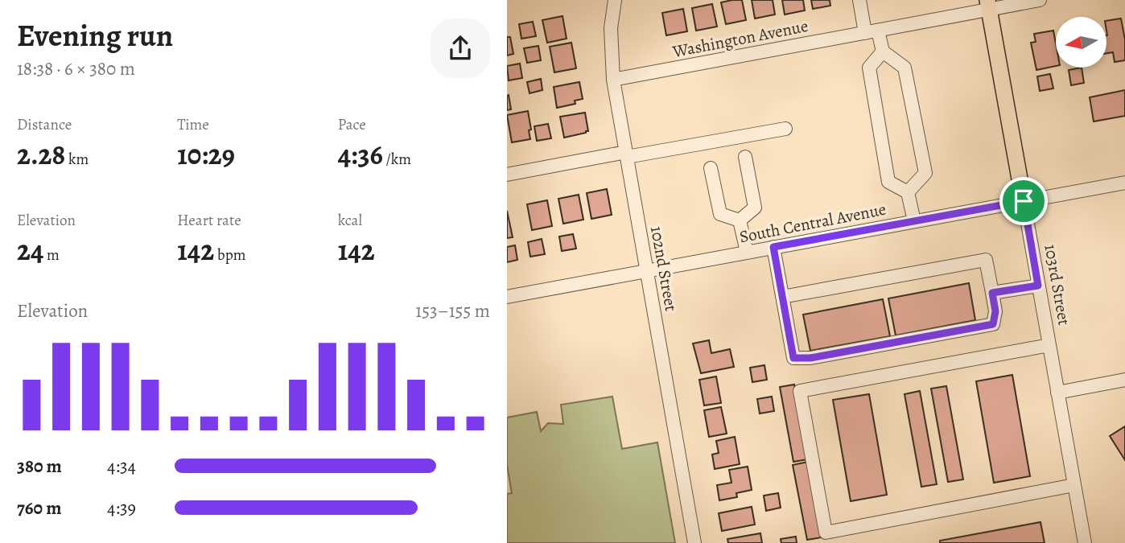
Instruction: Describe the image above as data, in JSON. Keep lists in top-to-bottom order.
{
  "streets": {
    "main road": ["103rd Street"],
    "street": ["Washington Avenue", "South Central Avenue", "102nd Street"]
  },
  "crossings": [
    ["Washington Avenue", "102nd Street"],
    ["Washington Avenue", "103rd Street"],
    ["South Central Avenue", "102nd Street"],
    ["South Central Avenue", "103rd Street"]
  ],
  "north": "left",
  "page": {
    "heading": ["Evening run", "18:38 · 6 × 380 m"],
    "stats": [
      ["Distance", "2.28 km"],
      ["Time", "10:29"],
      ["Pace", "4:36 /km"],
      ["Elevation", "24 m"],
      ["Heart rate", "142 bpm"],
      ["kcal", "142"]
    ],
    "chart": ["Elevation", "153–155 m"],
    "list": [
      {
        "name": "380 m",
        "note": "4:34"
      },
      {
        "name": "760 m",
        "note": "4:39"
      }
    ]
  }
}
